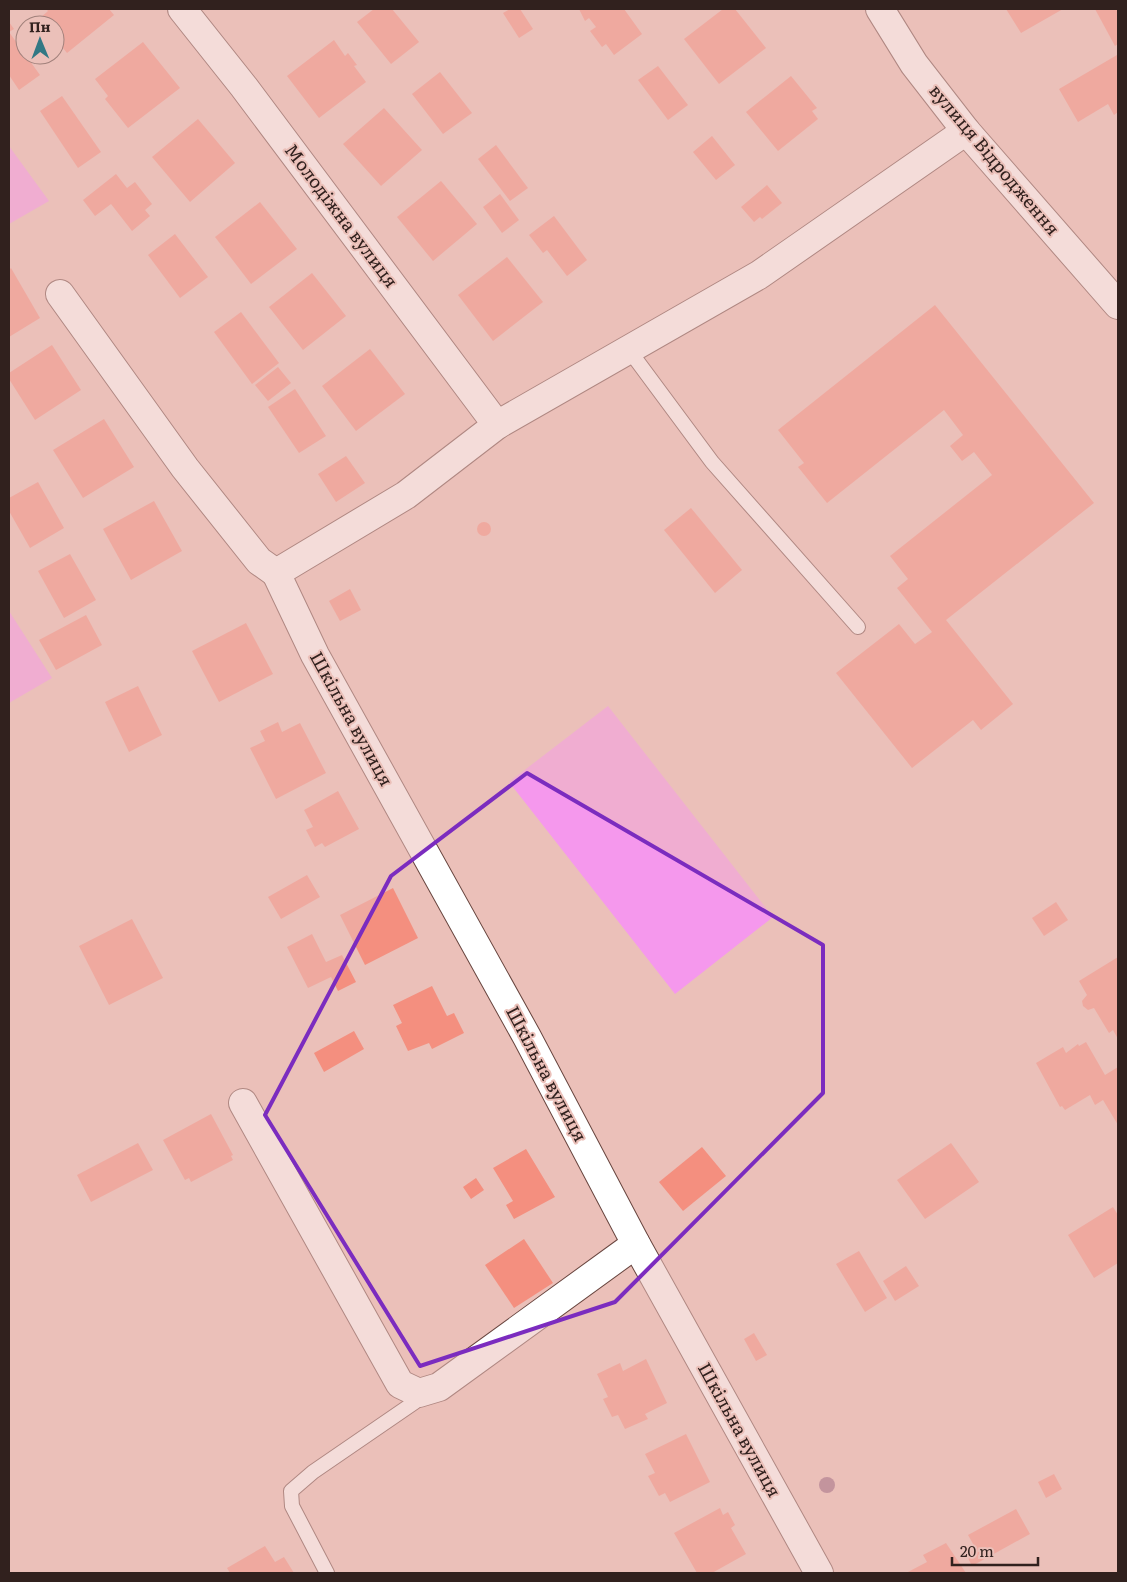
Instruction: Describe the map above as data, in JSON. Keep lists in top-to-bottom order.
{
  "streets": {
    "street": ["вулиця Відродження", "Молодіжна вулиця", "Шкільна вулиця"]
  },
  "scale_bar": "20 m",
  "north": "top"
}
